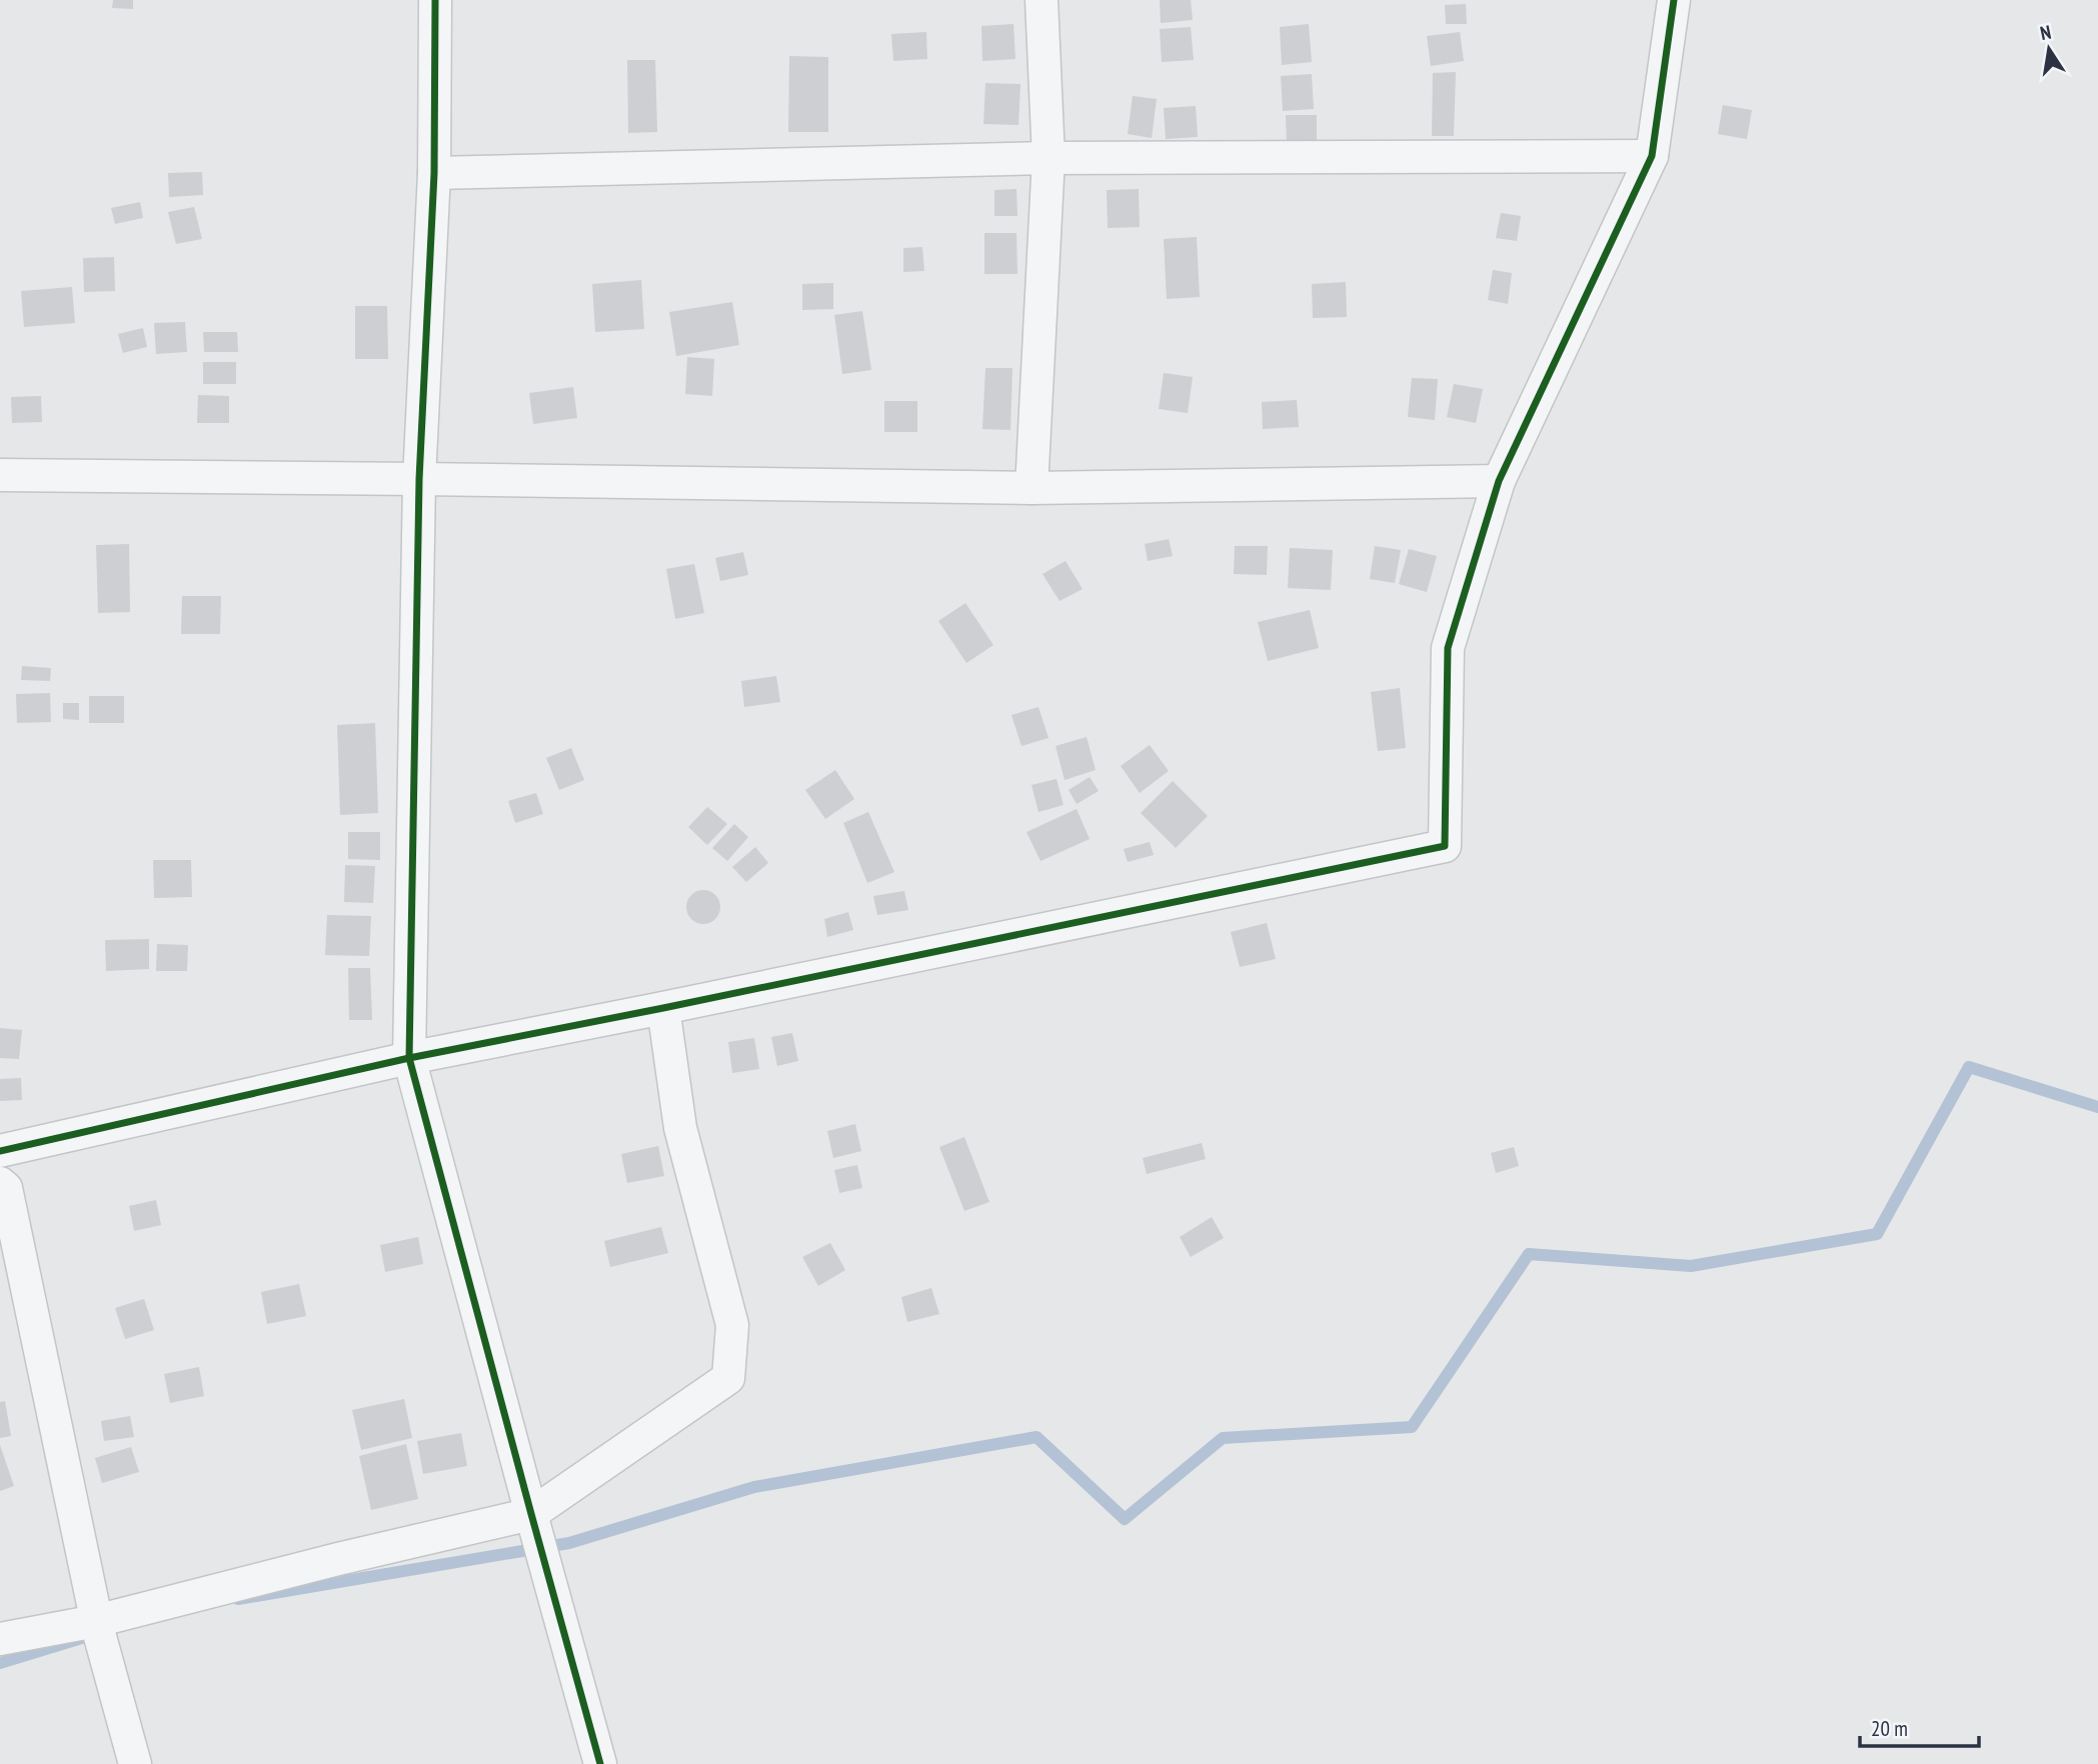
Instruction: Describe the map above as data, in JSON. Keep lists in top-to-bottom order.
{
  "scale_bar": "20 m",
  "north": "top"
}
